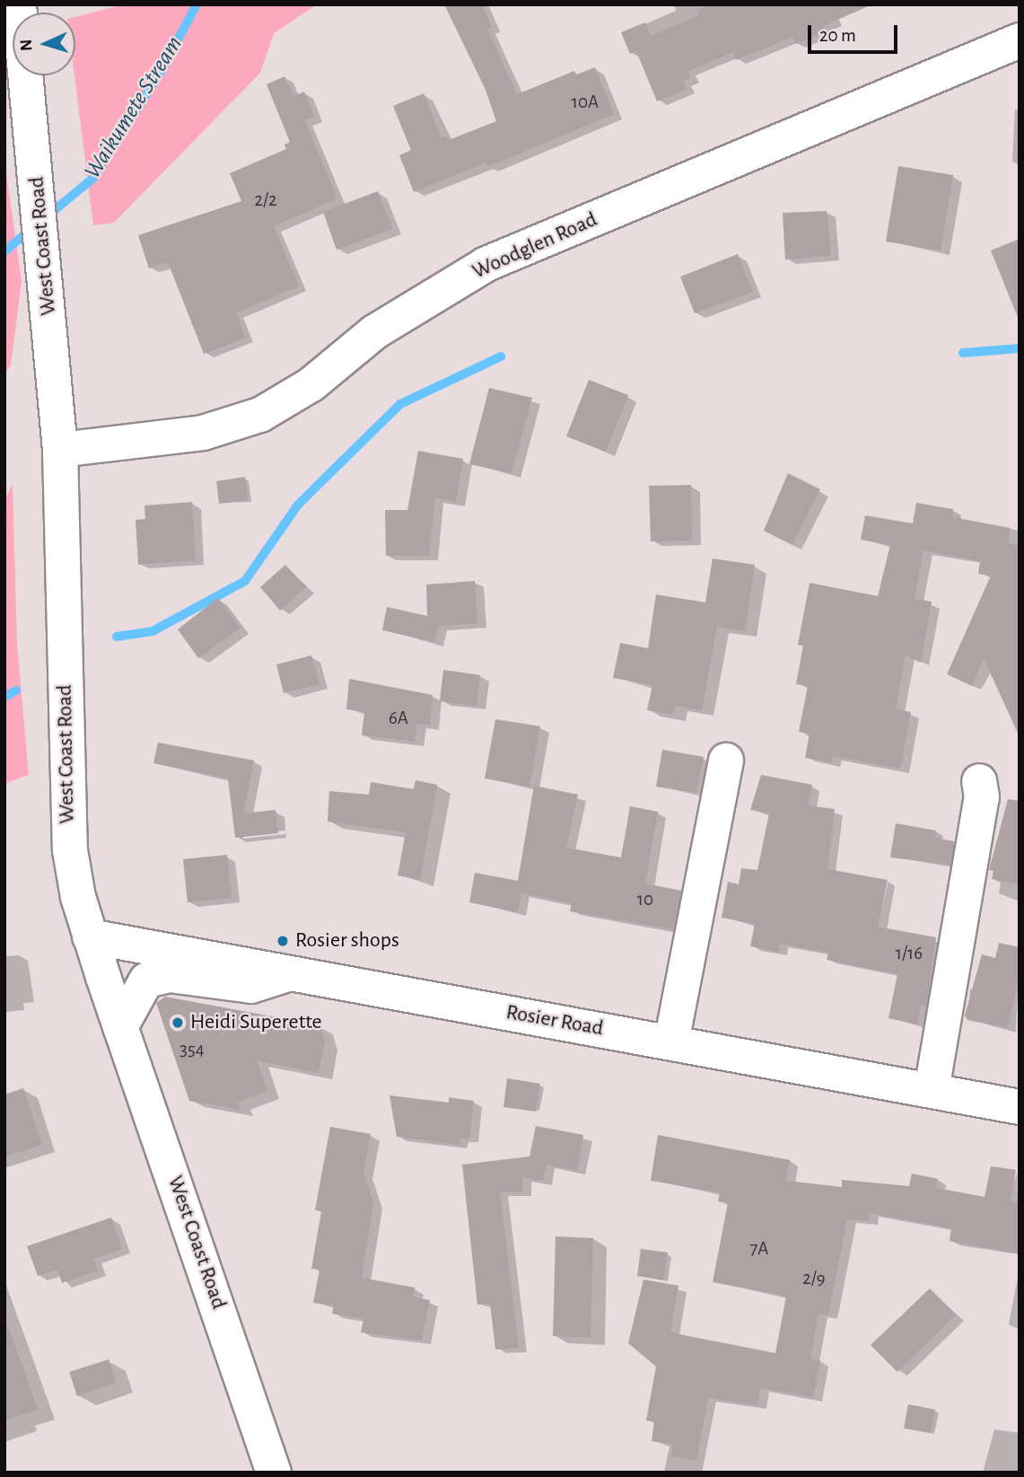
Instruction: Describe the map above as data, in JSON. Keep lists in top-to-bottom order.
{
  "streets": {
    "street": ["West Coast Road", "Woodglen Road", "Rosier Road"]
  },
  "crossings": [
    ["West Coast Road", "Woodglen Road"],
    ["West Coast Road", "Rosier Road"]
  ],
  "water": ["Waikumete Stream"],
  "places": ["Rosier shops", "Heidi Superette"],
  "house_numbers": [
    "10A",
    "2/2",
    "6A",
    "10",
    "1/16",
    "354",
    "7A",
    "2/9"
  ],
  "scale_bar": "20 m",
  "north": "left"
}
